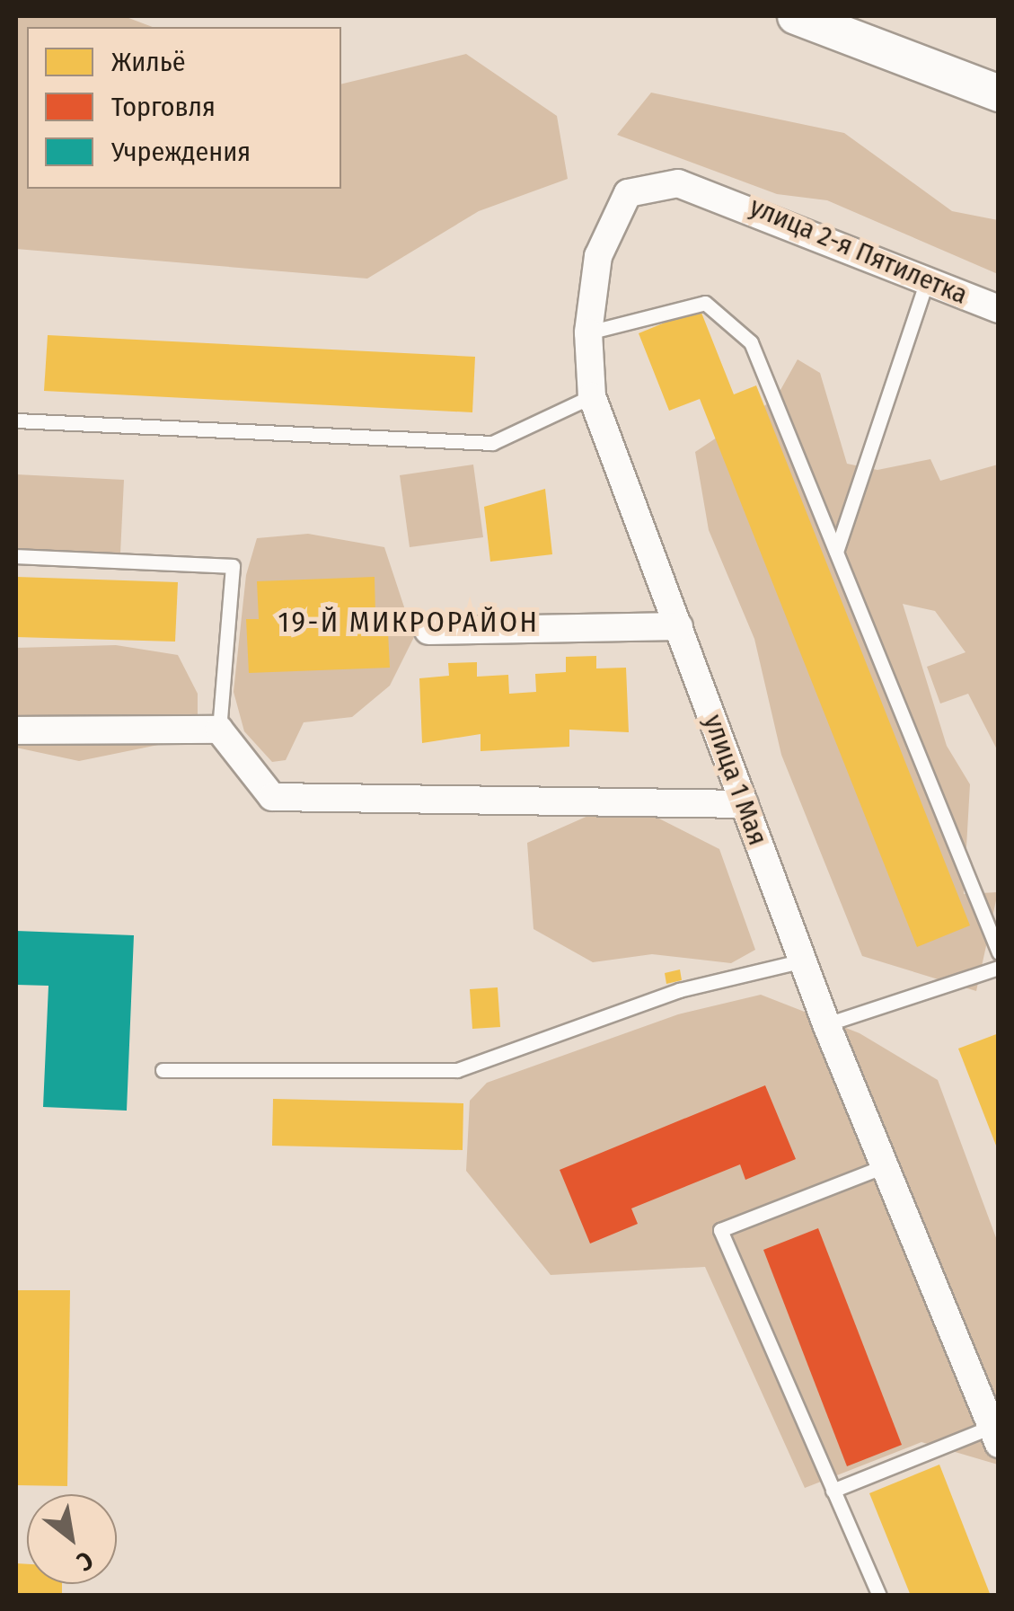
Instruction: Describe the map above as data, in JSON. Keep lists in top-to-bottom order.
{
  "streets": {
    "street": ["улица 2-я Пятилетка", "улица 1 Мая"]
  },
  "crossings": [
    ["улица 2-я Пятилетка", "улица 1 Мая"]
  ],
  "districts": ["19-Й МИКРОРАЙОН"],
  "legend": ["Жильё", "Торговля", "Учреждения"],
  "north": "bottom right"
}
